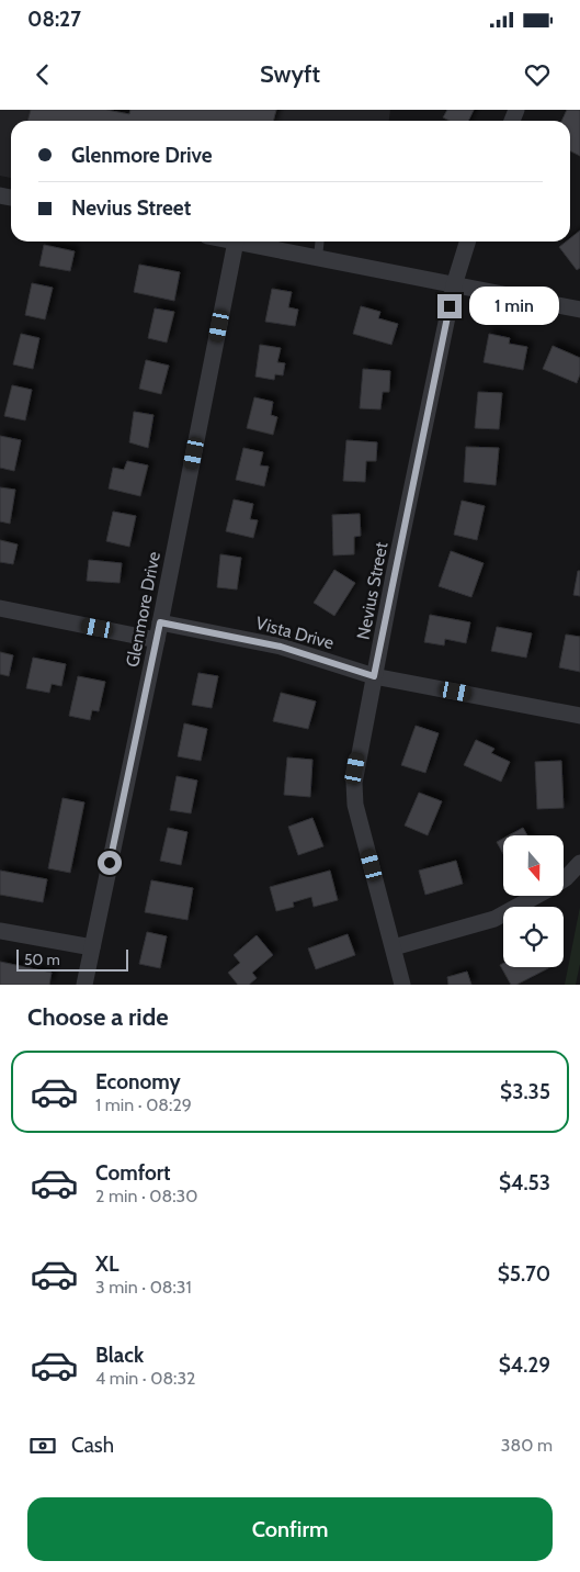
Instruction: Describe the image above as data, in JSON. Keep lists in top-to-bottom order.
{
  "streets": {
    "street": ["Nevius Street", "Glenmore Drive", "Vista Drive"]
  },
  "crossings": [
    ["Nevius Street", "Vista Drive"],
    ["Glenmore Drive", "Vista Drive"]
  ],
  "scale_bar": "50 m",
  "north": "bottom",
  "page": {
    "status": "08:27",
    "header": "Swyft",
    "banner": ["Glenmore Drive", "Nevius Street"],
    "bubble": "1 min",
    "scale": "50 m",
    "heading": "Choose a ride",
    "list": [
      {
        "name": "Economy",
        "note": "1 min · 08:29",
        "value": "$3.35"
      },
      {
        "name": "Comfort",
        "note": "2 min · 08:30",
        "value": "$4.53"
      },
      {
        "name": "XL",
        "note": "3 min · 08:31",
        "value": "$5.70"
      },
      {
        "name": "Black",
        "note": "4 min · 08:32",
        "value": "$4.29"
      }
    ],
    "pay": ["Cash", "380 m"],
    "buttons": "Confirm"
  }
}
